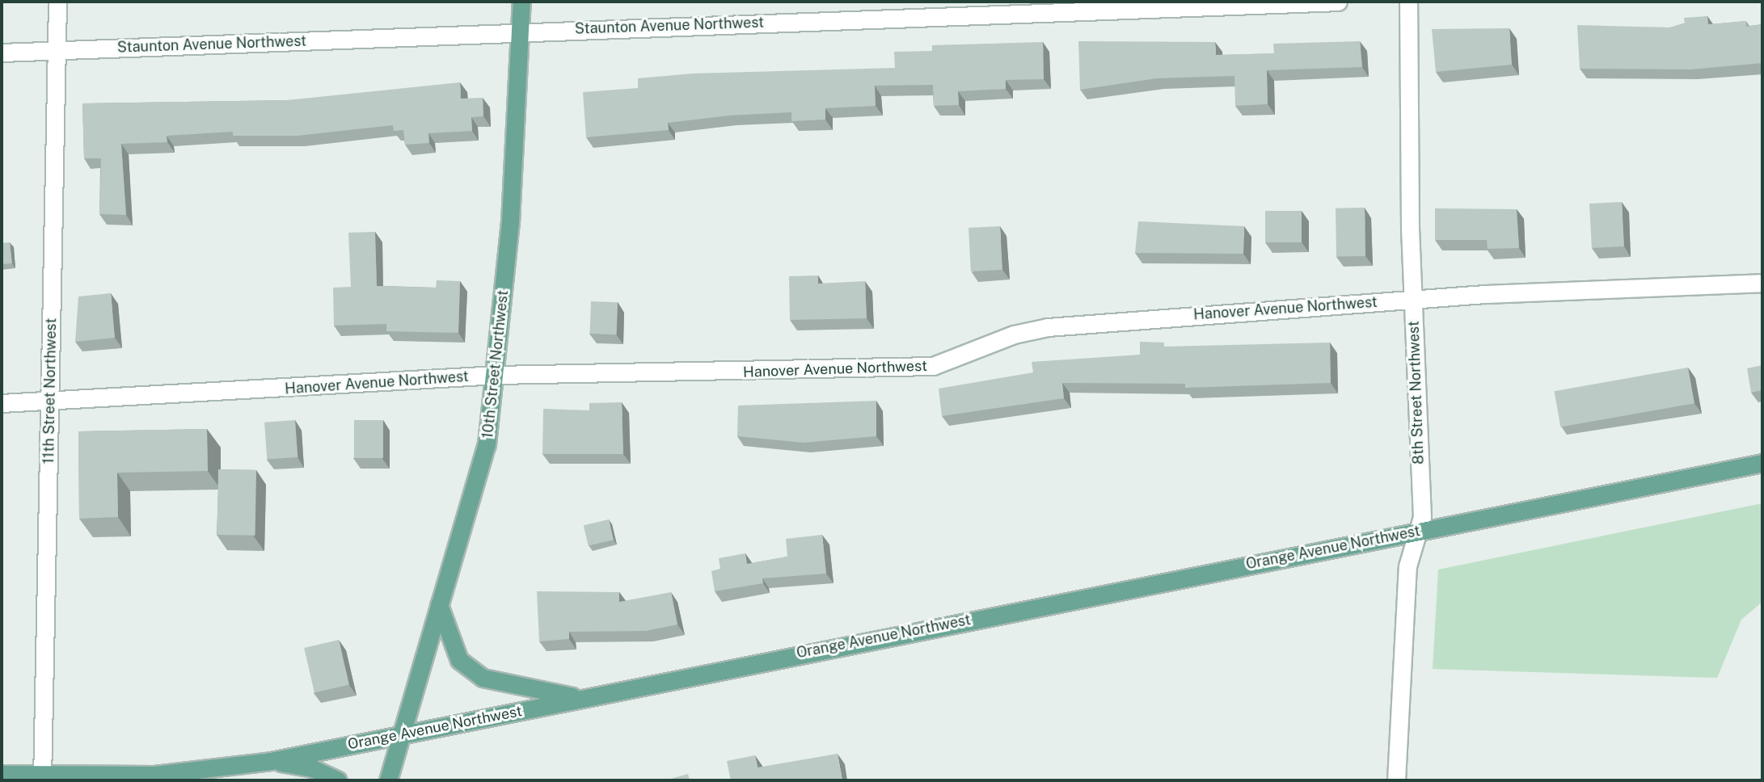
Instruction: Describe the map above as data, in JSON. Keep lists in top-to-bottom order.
{
  "streets": {
    "main road": ["10th Street Northwest", "Orange Avenue Northwest"],
    "street": [
      "Staunton Avenue Northwest",
      "Hanover Avenue Northwest",
      "11th Street Northwest",
      "8th Street Northwest"
    ]
  },
  "crossings": [
    ["Staunton Avenue Northwest", "10th Street Northwest"],
    ["Staunton Avenue Northwest", "11th Street Northwest"],
    ["Hanover Avenue Northwest", "10th Street Northwest"],
    ["Hanover Avenue Northwest", "11th Street Northwest"],
    ["Hanover Avenue Northwest", "8th Street Northwest"],
    ["10th Street Northwest", "Orange Avenue Northwest"],
    ["11th Street Northwest", "Orange Avenue Northwest"],
    ["8th Street Northwest", "Orange Avenue Northwest"]
  ]
}
